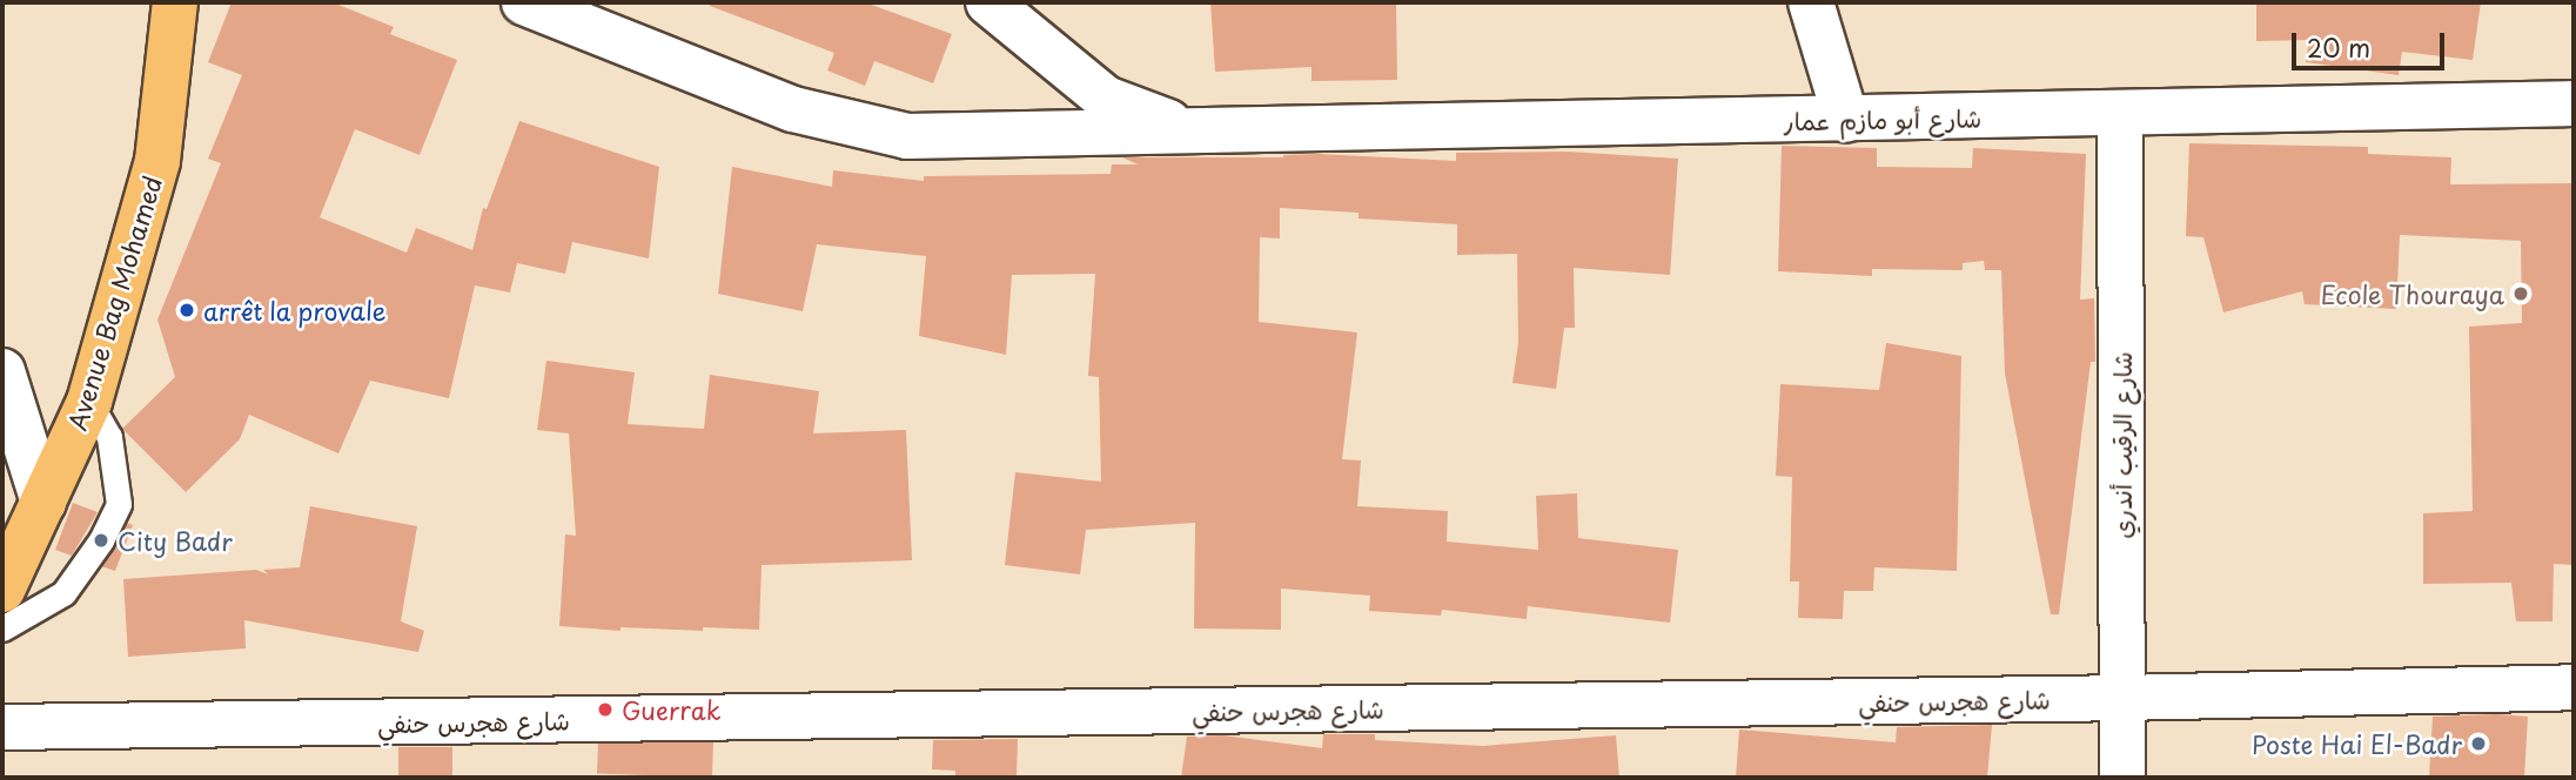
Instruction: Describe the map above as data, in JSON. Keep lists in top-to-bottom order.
{
  "streets": {
    "main road": ["Avenue Bag Mohamed"],
    "street": ["شارع أبو مازم عمار", "شارع الرقيب أندري", "شارع هجرس حنفي"]
  },
  "crossings": [
    ["شارع أبو مازم عمار", "شارع الرقيب أندري"],
    ["شارع الرقيب أندري", "شارع هجرس حنفي"]
  ],
  "places": [
    "Ecole Thouraya",
    "arrêt la provale",
    "City Badr",
    "Guerrak",
    "Poste Hai El-Badr"
  ],
  "scale_bar": "20 m"
}
